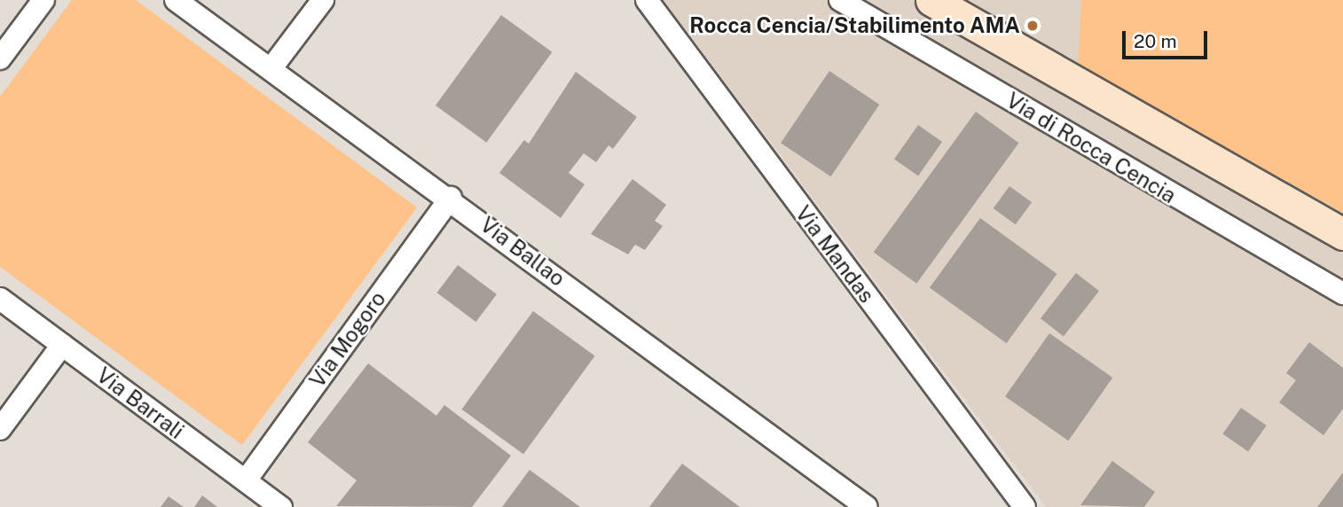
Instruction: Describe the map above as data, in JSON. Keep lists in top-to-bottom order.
{
  "streets": {
    "street": [
      "Via di Rocca Cencia",
      "Via Ballao",
      "Via Mandas",
      "Via Mogoro",
      "Via Barrali"
    ]
  },
  "crossings": [
    ["Via Ballao", "Via Mogoro"],
    ["Via Mogoro", "Via Barrali"]
  ],
  "places": ["Rocca Cencia/Stabilimento AMA"],
  "scale_bar": "20 m"
}
